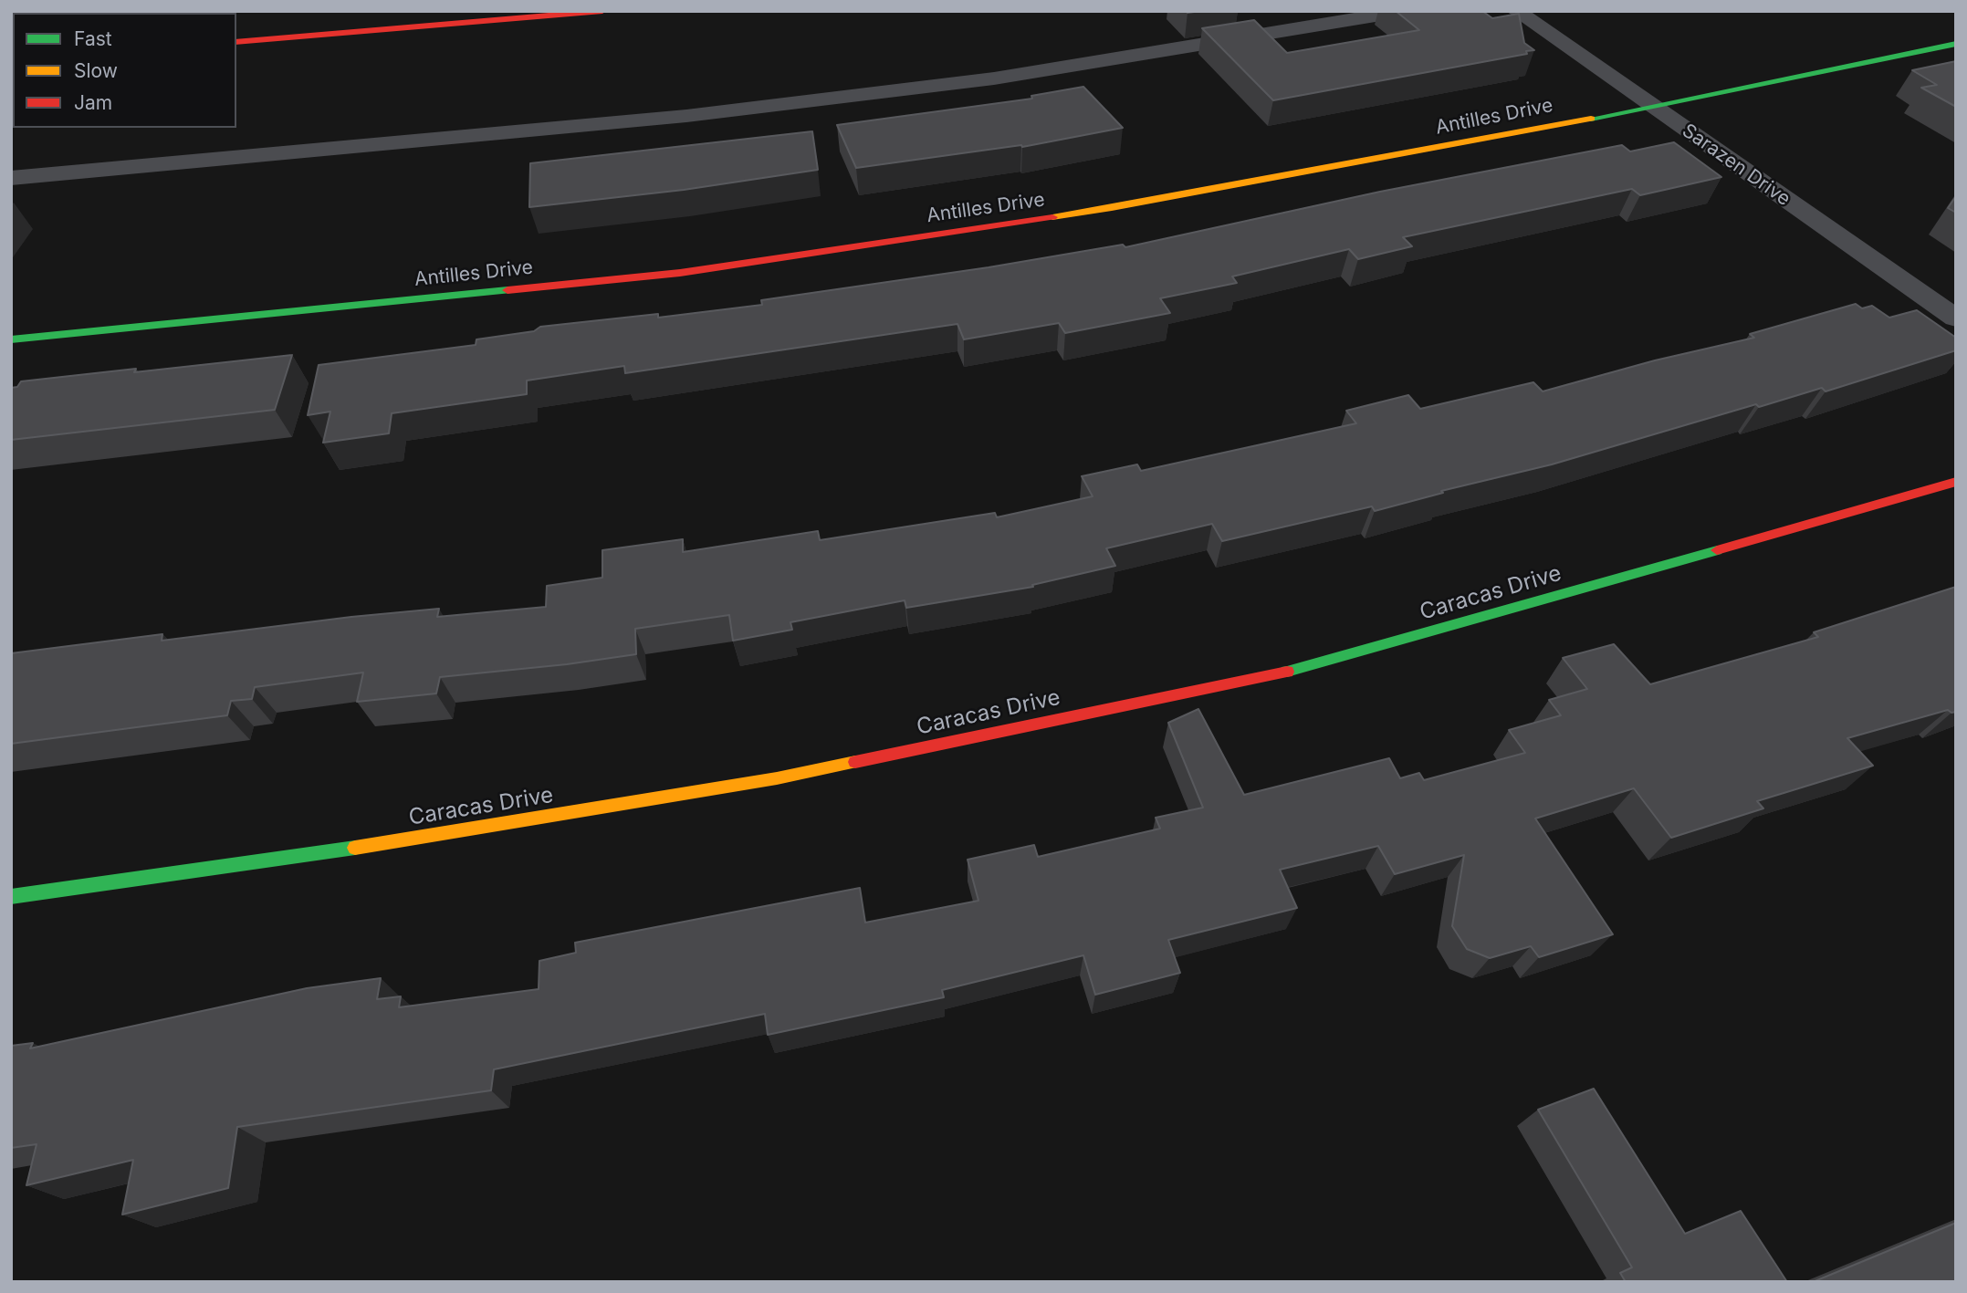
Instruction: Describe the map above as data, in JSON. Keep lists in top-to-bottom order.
{
  "streets": {
    "street": ["Antilles Drive", "Sarazen Drive", "Caracas Drive"]
  },
  "crossings": [
    ["Antilles Drive", "Sarazen Drive"]
  ],
  "legend": ["Fast", "Slow", "Jam"]
}
